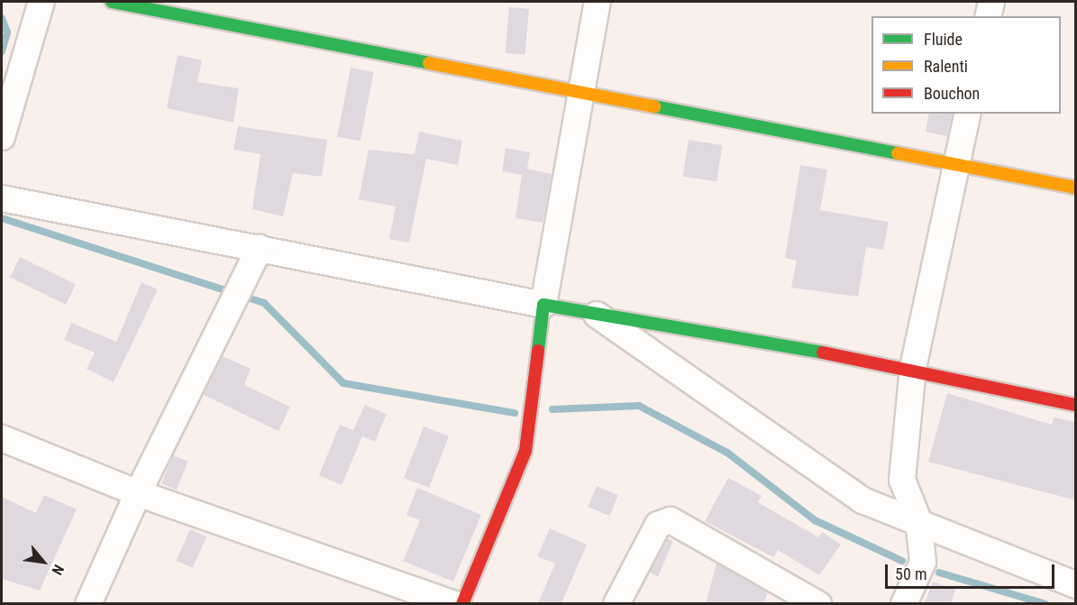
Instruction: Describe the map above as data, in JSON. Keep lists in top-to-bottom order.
{
  "legend": ["Fluide", "Ralenti", "Bouchon"],
  "scale_bar": "50 m",
  "north": "bottom right"
}
